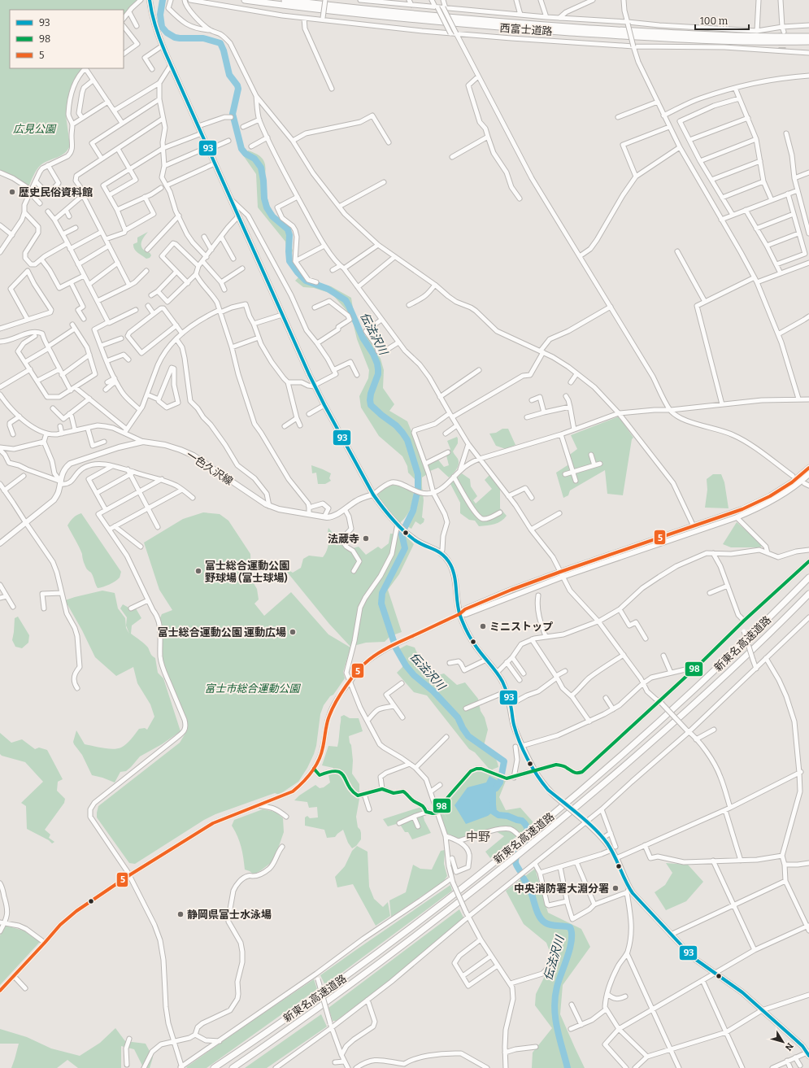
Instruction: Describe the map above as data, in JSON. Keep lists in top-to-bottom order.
{
  "streets": {
    "highway": ["西富士道路", "新東名高速道路"],
    "main road": ["一色久沢線"]
  },
  "districts": ["中野"],
  "water": ["伝法沢川"],
  "parks": ["広見公園", "富士市総合運動公園"],
  "places": [
    "歴史民俗資料館",
    "法蔵寺",
    "富士総合運動公園 野球場 (富士球場)",
    "ミニストップ",
    "富士総合運動公園 運動広場",
    "中央消防署大淵分署",
    "静岡県富士水泳場"
  ],
  "lines": ["transit line 93", "transit line 5", "transit line 98"],
  "legend": ["93", "98", "5"],
  "scale_bar": "100 m",
  "north": "bottom right"
}
